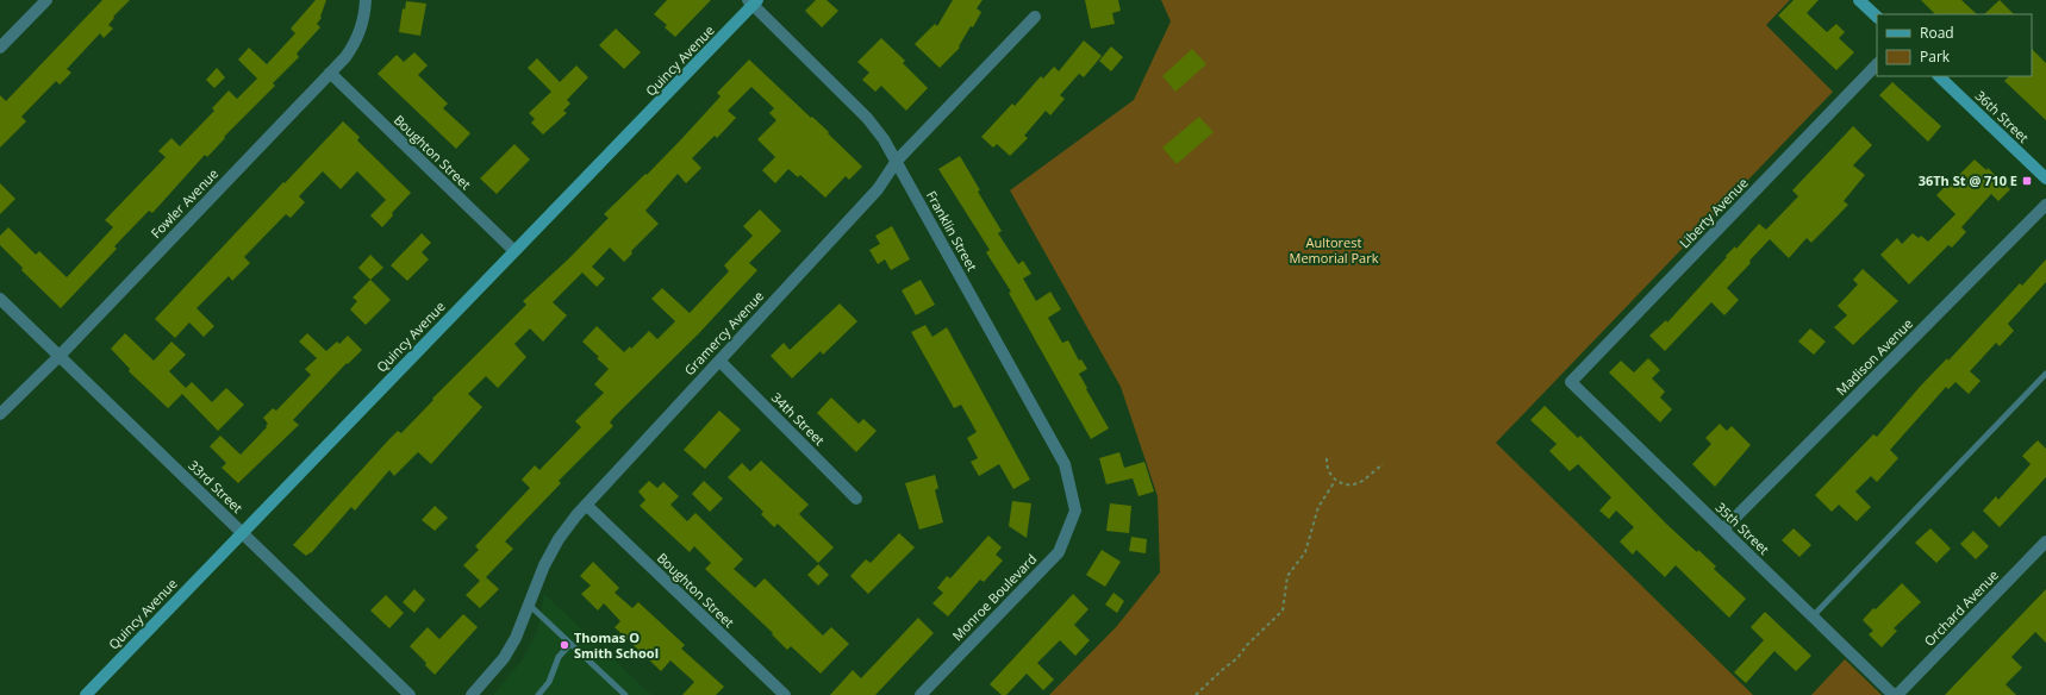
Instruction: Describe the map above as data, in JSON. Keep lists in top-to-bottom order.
{
  "streets": {
    "street": [
      "Quincy Avenue",
      "36th Street",
      "Boughton Street",
      "Fowler Avenue",
      "Liberty Avenue",
      "Franklin Street",
      "Gramercy Avenue",
      "Madison Avenue",
      "34th Street",
      "33rd Street",
      "35th Street",
      "Monroe Boulevard",
      "Orchard Avenue"
    ]
  },
  "crossings": [
    ["Quincy Avenue", "Boughton Street"],
    ["Quincy Avenue", "Franklin Street"],
    ["Quincy Avenue", "33rd Street"],
    ["Boughton Street", "Fowler Avenue"],
    ["Boughton Street", "Gramercy Avenue"],
    ["Fowler Avenue", "33rd Street"],
    ["Liberty Avenue", "35th Street"],
    ["Franklin Street", "Gramercy Avenue"],
    ["Franklin Street", "Monroe Boulevard"],
    ["Gramercy Avenue", "34th Street"],
    ["Madison Avenue", "35th Street"]
  ],
  "parks": ["Aultorest Memorial Park"],
  "places": {
    "transit": ["36Th St @ 710 E"],
    "other": ["Thomas O Smith School"]
  },
  "legend": ["Road", "Park"]
}
